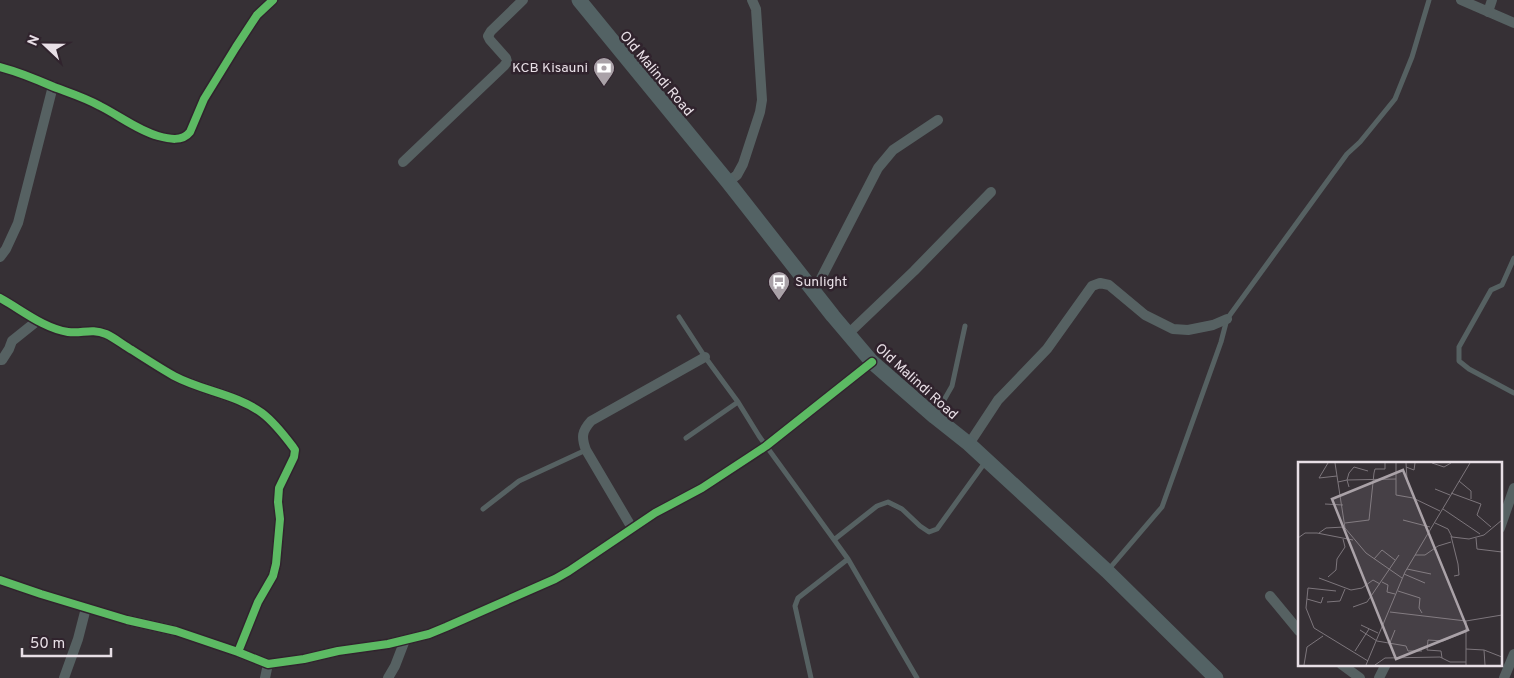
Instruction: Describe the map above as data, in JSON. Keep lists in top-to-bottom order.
{
  "streets": {
    "main road": ["Old Malindi Road"]
  },
  "places": {
    "bank": ["KCB Kisauni"],
    "bus stop": ["Sunlight"]
  },
  "scale_bar": "50 m",
  "north": "left"
}
